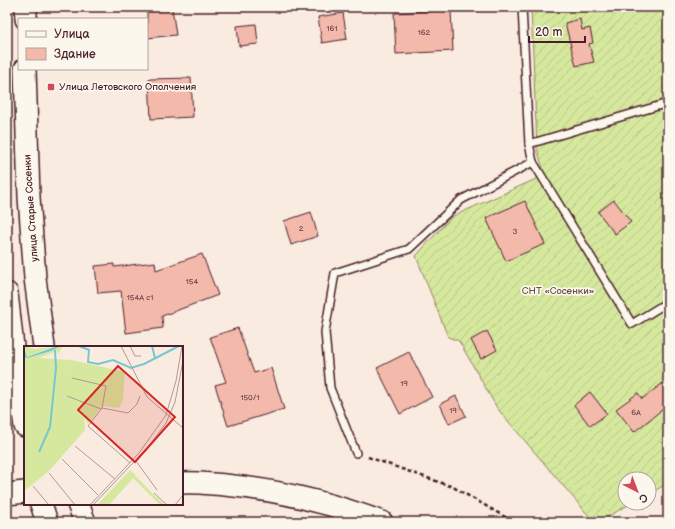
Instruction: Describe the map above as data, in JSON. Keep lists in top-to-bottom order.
{
  "streets": {
    "main road": ["улица Старые Сосенки"]
  },
  "parks": ["СНТ «Сосенки»"],
  "places": {
    "transit": ["Улица Летовского Ополчения"]
  },
  "house_numbers": [
    "161",
    "162",
    "2",
    "3",
    "154",
    "154А с1",
    "19",
    "150/1",
    "19",
    "6А"
  ],
  "legend": ["Улица", "Здание"],
  "scale_bar": "20 m",
  "north": "bottom right"
}
